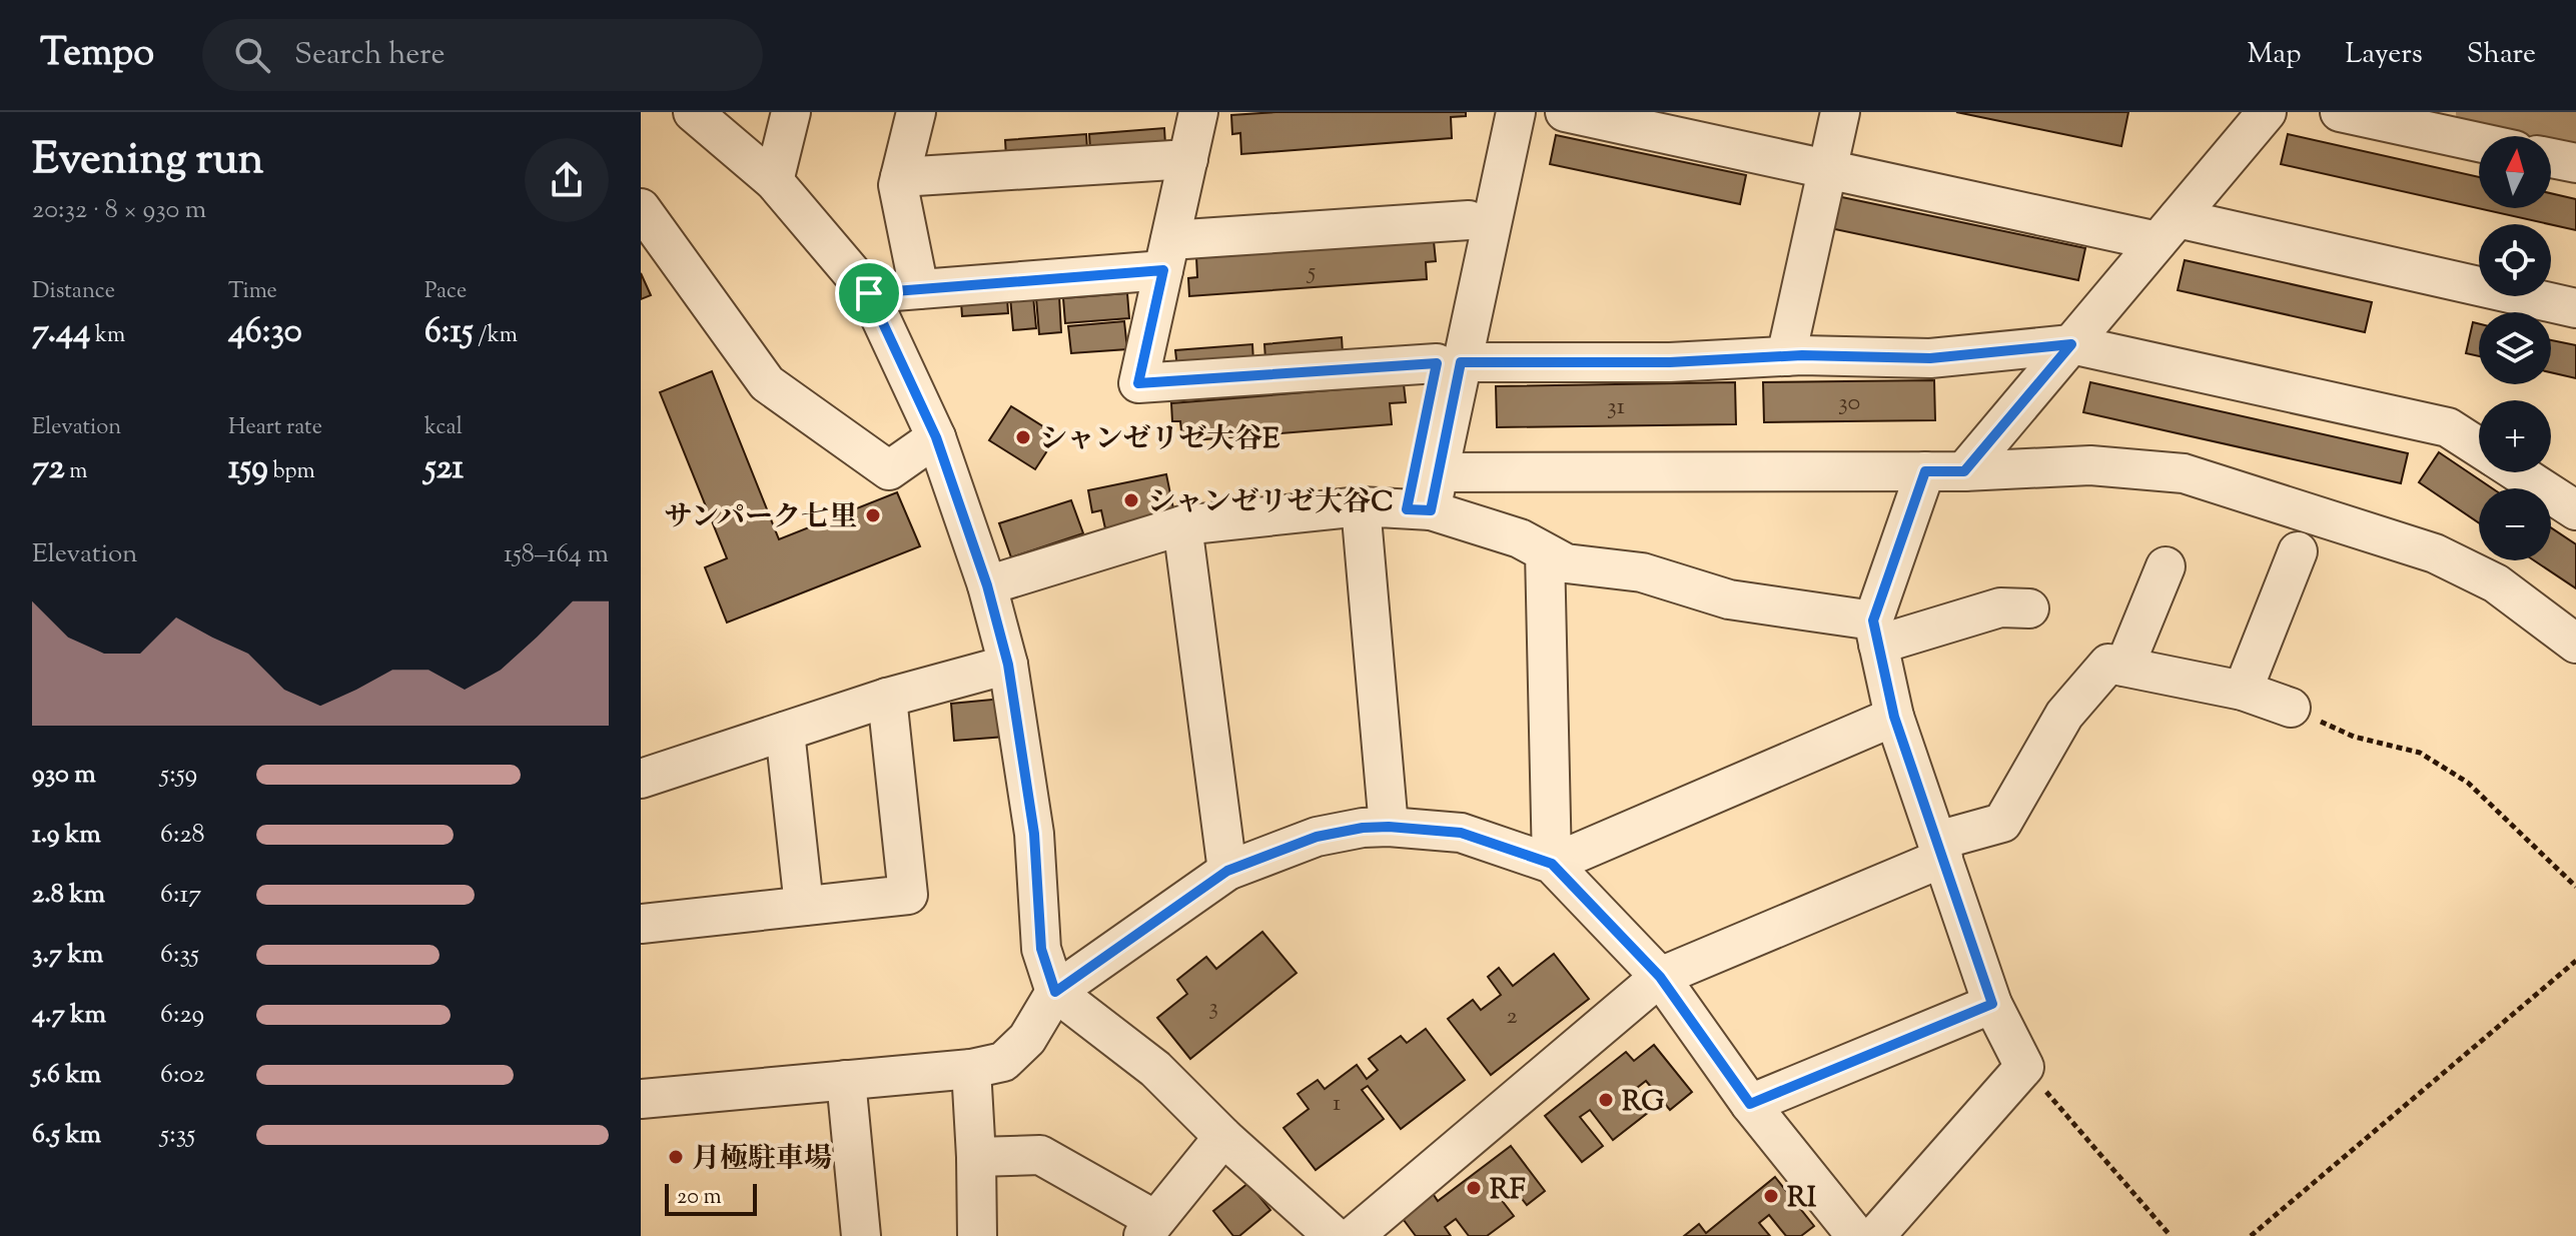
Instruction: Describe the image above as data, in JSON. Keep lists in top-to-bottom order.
{
  "places": [
    "シャンゼリゼ大谷E",
    "シャンゼリゼ大谷C",
    "サンパーク七里",
    "RG",
    "月極駐車場",
    "RF",
    "RI"
  ],
  "house_numbers": [
    "5",
    "30",
    "31",
    "3",
    "2",
    "1"
  ],
  "scale_bar": "20 m",
  "north": "top",
  "page": {
    "header": "Tempo",
    "search": "Search here",
    "nav": ["Map", "Layers", "Share"],
    "heading": ["Evening run", "20:32 · 8 × 930 m"],
    "map_buttons": ["+", "−"],
    "stats": [
      ["Distance", "7.44 km"],
      ["Time", "46:30"],
      ["Pace", "6:15 /km"],
      ["Elevation", "72 m"],
      ["Heart rate", "159 bpm"],
      ["kcal", "521"]
    ],
    "chart": ["Elevation", "158–164 m"],
    "list": [
      {
        "name": "930 m",
        "note": "5:59"
      },
      {
        "name": "1.9 km",
        "note": "6:28"
      },
      {
        "name": "2.8 km",
        "note": "6:17"
      },
      {
        "name": "3.7 km",
        "note": "6:35"
      },
      {
        "name": "4.7 km",
        "note": "6:29"
      },
      {
        "name": "5.6 km",
        "note": "6:02"
      },
      {
        "name": "6.5 km",
        "note": "5:35"
      }
    ],
    "scale": "20 m"
  }
}
